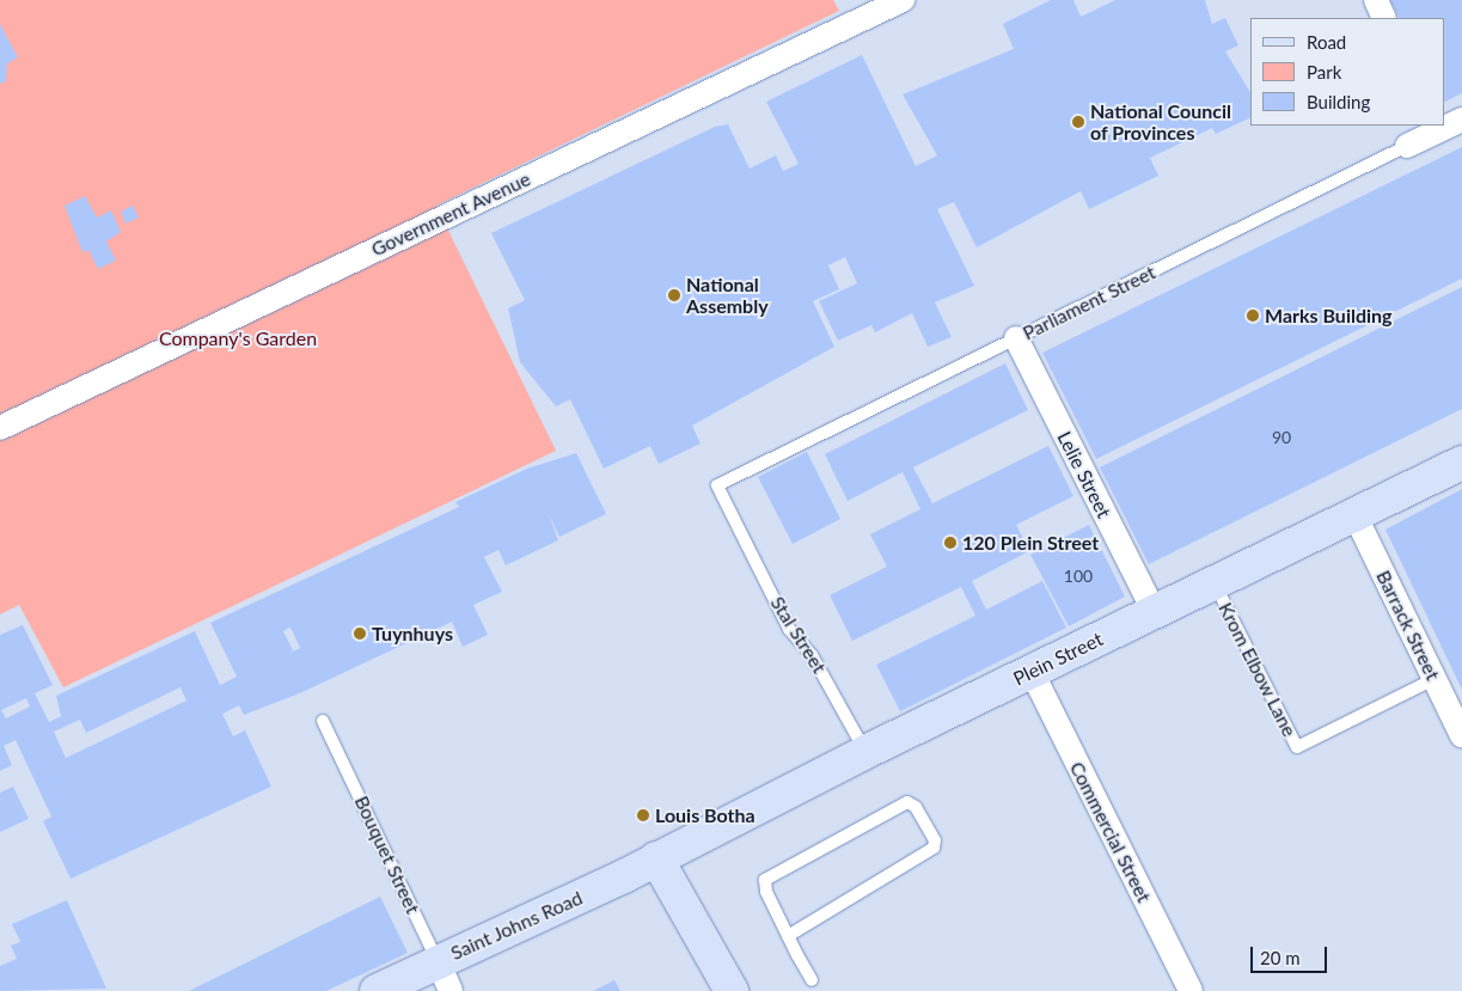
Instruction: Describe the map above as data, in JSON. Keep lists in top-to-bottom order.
{
  "streets": {
    "street": [
      "Government Avenue",
      "Parliament Street",
      "Lelie Street",
      "Barrack Street",
      "Plein Street",
      "Commercial Street",
      "Bouquet Street",
      "Saint Johns Road"
    ],
    "lane": ["Stal Street", "Krom Elbow Lane"]
  },
  "crossings": [
    ["Parliament Street", "Lelie Street"],
    ["Parliament Street", "Stal Street"],
    ["Lelie Street", "Plein Street"],
    ["Barrack Street", "Plein Street"],
    ["Barrack Street", "Krom Elbow Lane"],
    ["Stal Street", "Plein Street"],
    ["Plein Street", "Krom Elbow Lane"],
    ["Plein Street", "Commercial Street"],
    ["Plein Street", "Saint Johns Road"],
    ["Bouquet Street", "Saint Johns Road"]
  ],
  "parks": ["Company's Garden"],
  "places": [
    "National Council of Provinces",
    "National Assembly",
    "Marks Building",
    "120 Plein Street",
    "Tuynhuys",
    "Louis Botha"
  ],
  "house_numbers": ["90", "100"],
  "legend": ["Road", "Park", "Building"],
  "scale_bar": "20 m"
}
